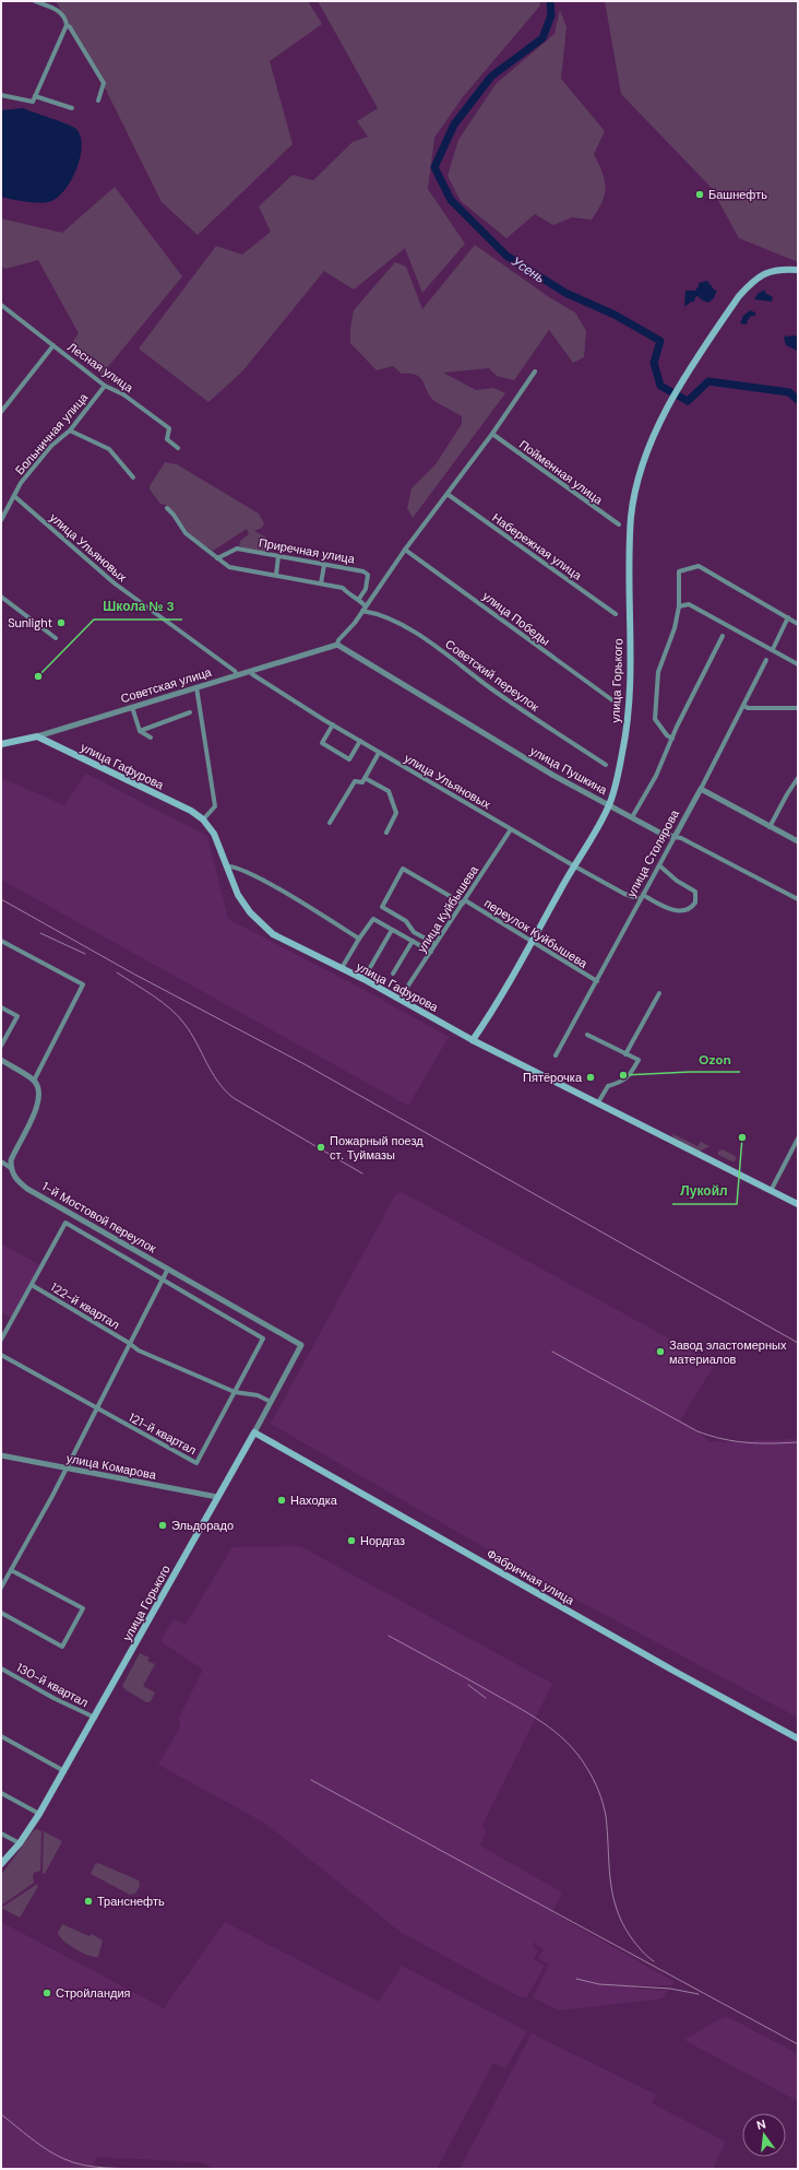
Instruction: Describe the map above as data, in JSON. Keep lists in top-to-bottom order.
{
  "streets": {
    "main road": [
      "улица Горького",
      "Советская улица",
      "улица Гафурова",
      "Фабричная улица"
    ],
    "street": [
      "Лесная улица",
      "Больничная улица",
      "Пойменная улица",
      "Набережная улица",
      "улица Ульяновых",
      "Приречная улица",
      "улица Победы",
      "Советский переулок",
      "улица Пушкина",
      "улица Столярова",
      "улица Куйбышева",
      "переулок Куйбышева",
      "1-й Мостовой переулок",
      "122-й квартал",
      "121-й квартал",
      "улица Комарова",
      "130-й квартал"
    ]
  },
  "crossings": [
    ["Лесная улица", "Больничная улица"],
    ["Больничная улица", "улица Ульяновых"],
    ["улица Ульяновых", "улица Горького"],
    ["улица Ульяновых", "Советская улица"],
    ["улица Ульяновых", "улица Столярова"],
    ["улица Ульяновых", "улица Куйбышева"],
    ["улица Горького", "улица Гафурова"],
    ["улица Горького", "улица Пушкина"],
    ["улица Горького", "переулок Куйбышева"],
    ["улица Горького", "1-й Мостовой переулок"],
    ["улица Горького", "улица Комарова"],
    ["улица Горького", "Фабричная улица"],
    ["улица Горького", "130-й квартал"],
    ["Советская улица", "улица Гафурова"],
    ["Советская улица", "улица Пушкина"],
    ["улица Гафурова", "улица Куйбышева"],
    ["улица Пушкина", "улица Столярова"],
    ["улица Столярова", "переулок Куйбышева"],
    ["улица Куйбышева", "переулок Куйбышева"],
    ["122-й квартал", "121-й квартал"]
  ],
  "water": ["Усень"],
  "places": [
    "Башнефть",
    "Sunlight",
    "Школа № 3",
    "Ozon",
    "Пятёрочка",
    "Лукойл",
    "Пожарный поезд ст. Туймазы",
    "Завод эластомерных материалов",
    "Находка",
    "Эльдорадо",
    "Нордгаз",
    "Транснефть",
    "Стройландия"
  ],
  "north": "top"
}
